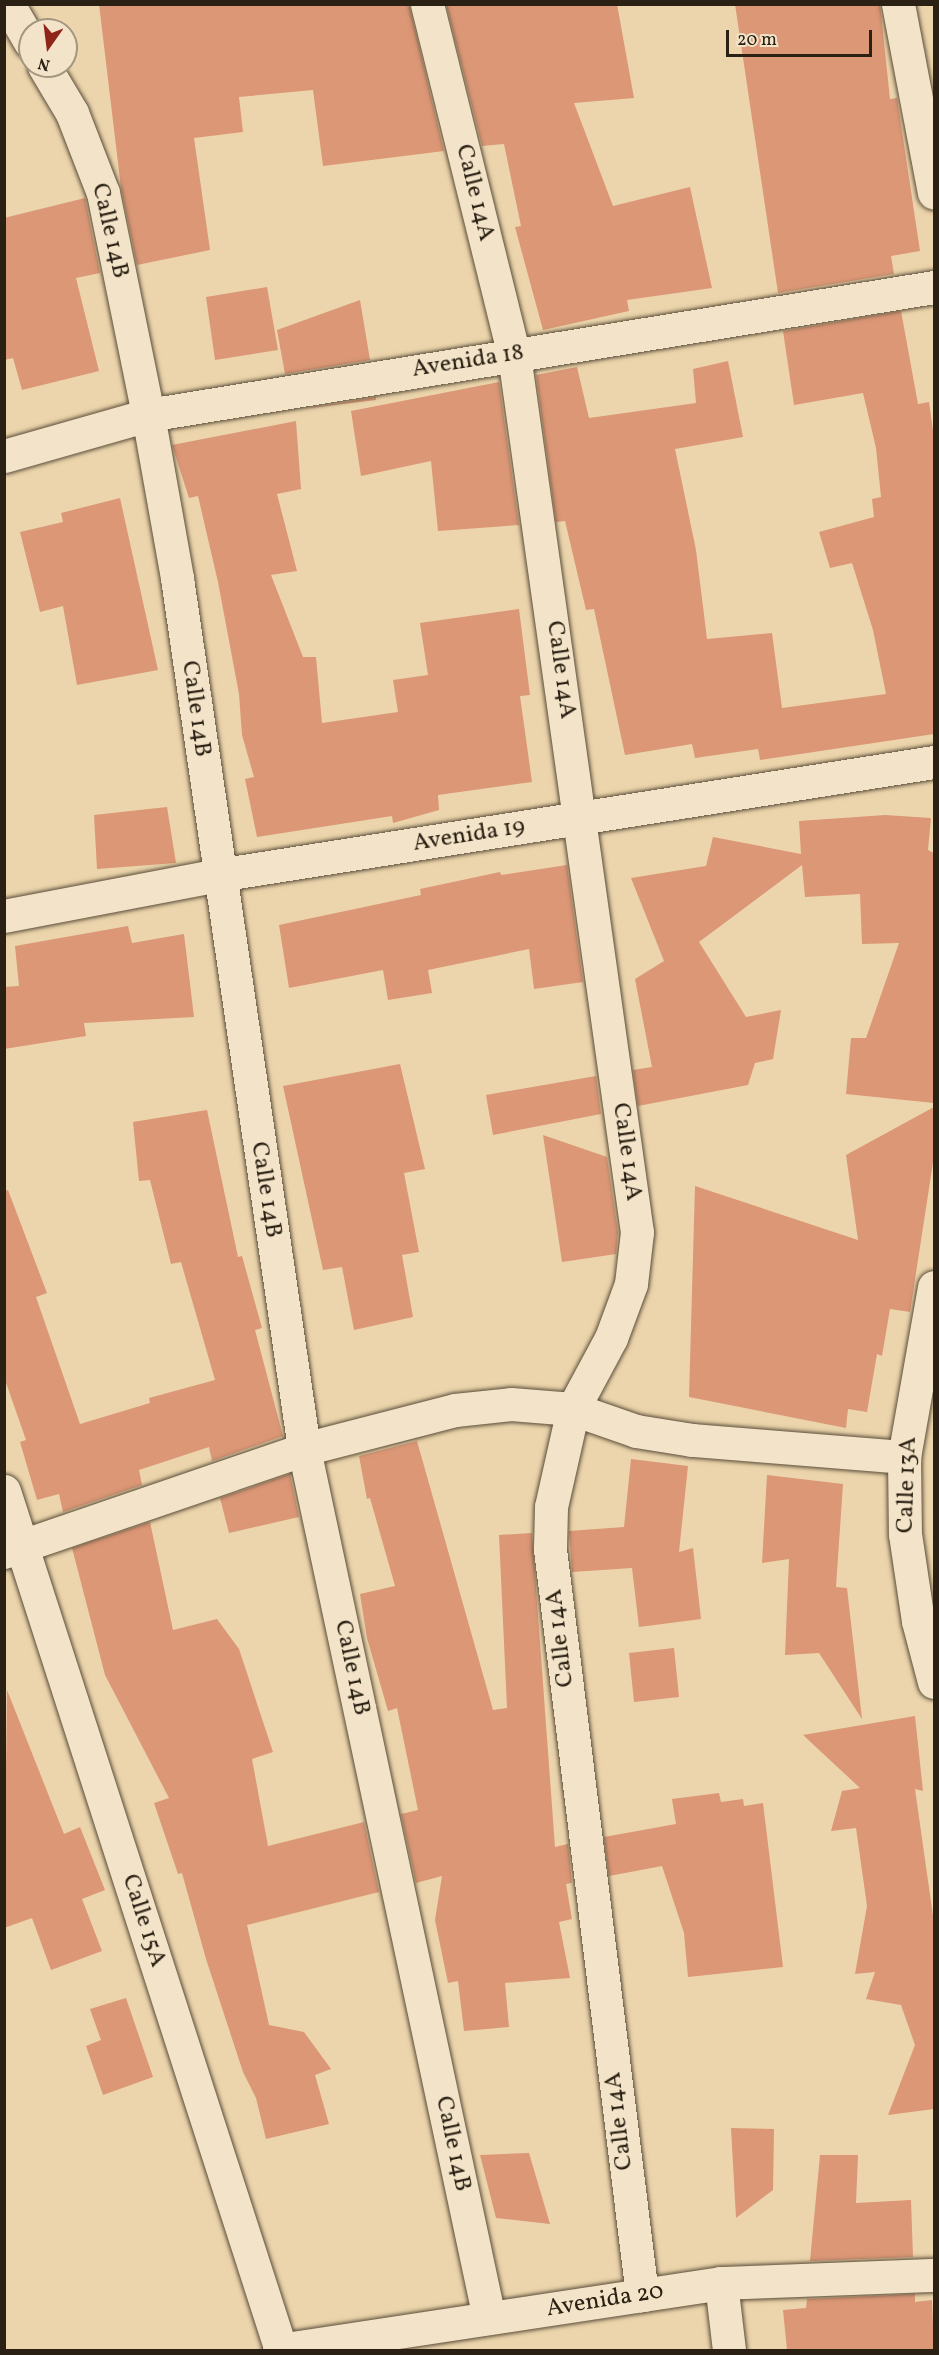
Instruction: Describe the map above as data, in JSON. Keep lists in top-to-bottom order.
{
  "streets": {
    "street": [
      "Calle 14A",
      "Calle 14B",
      "Avenida 18",
      "Avenida 19",
      "Calle 13A",
      "Calle 15A",
      "Avenida 20"
    ]
  },
  "crossings": [
    ["Calle 14A", "Avenida 18"],
    ["Calle 14A", "Avenida 19"],
    ["Calle 14A", "Avenida 20"],
    ["Calle 14B", "Avenida 18"],
    ["Calle 14B", "Avenida 19"],
    ["Calle 14B", "Avenida 20"],
    ["Calle 15A", "Avenida 20"]
  ],
  "scale_bar": "20 m",
  "north": "bottom"
}
